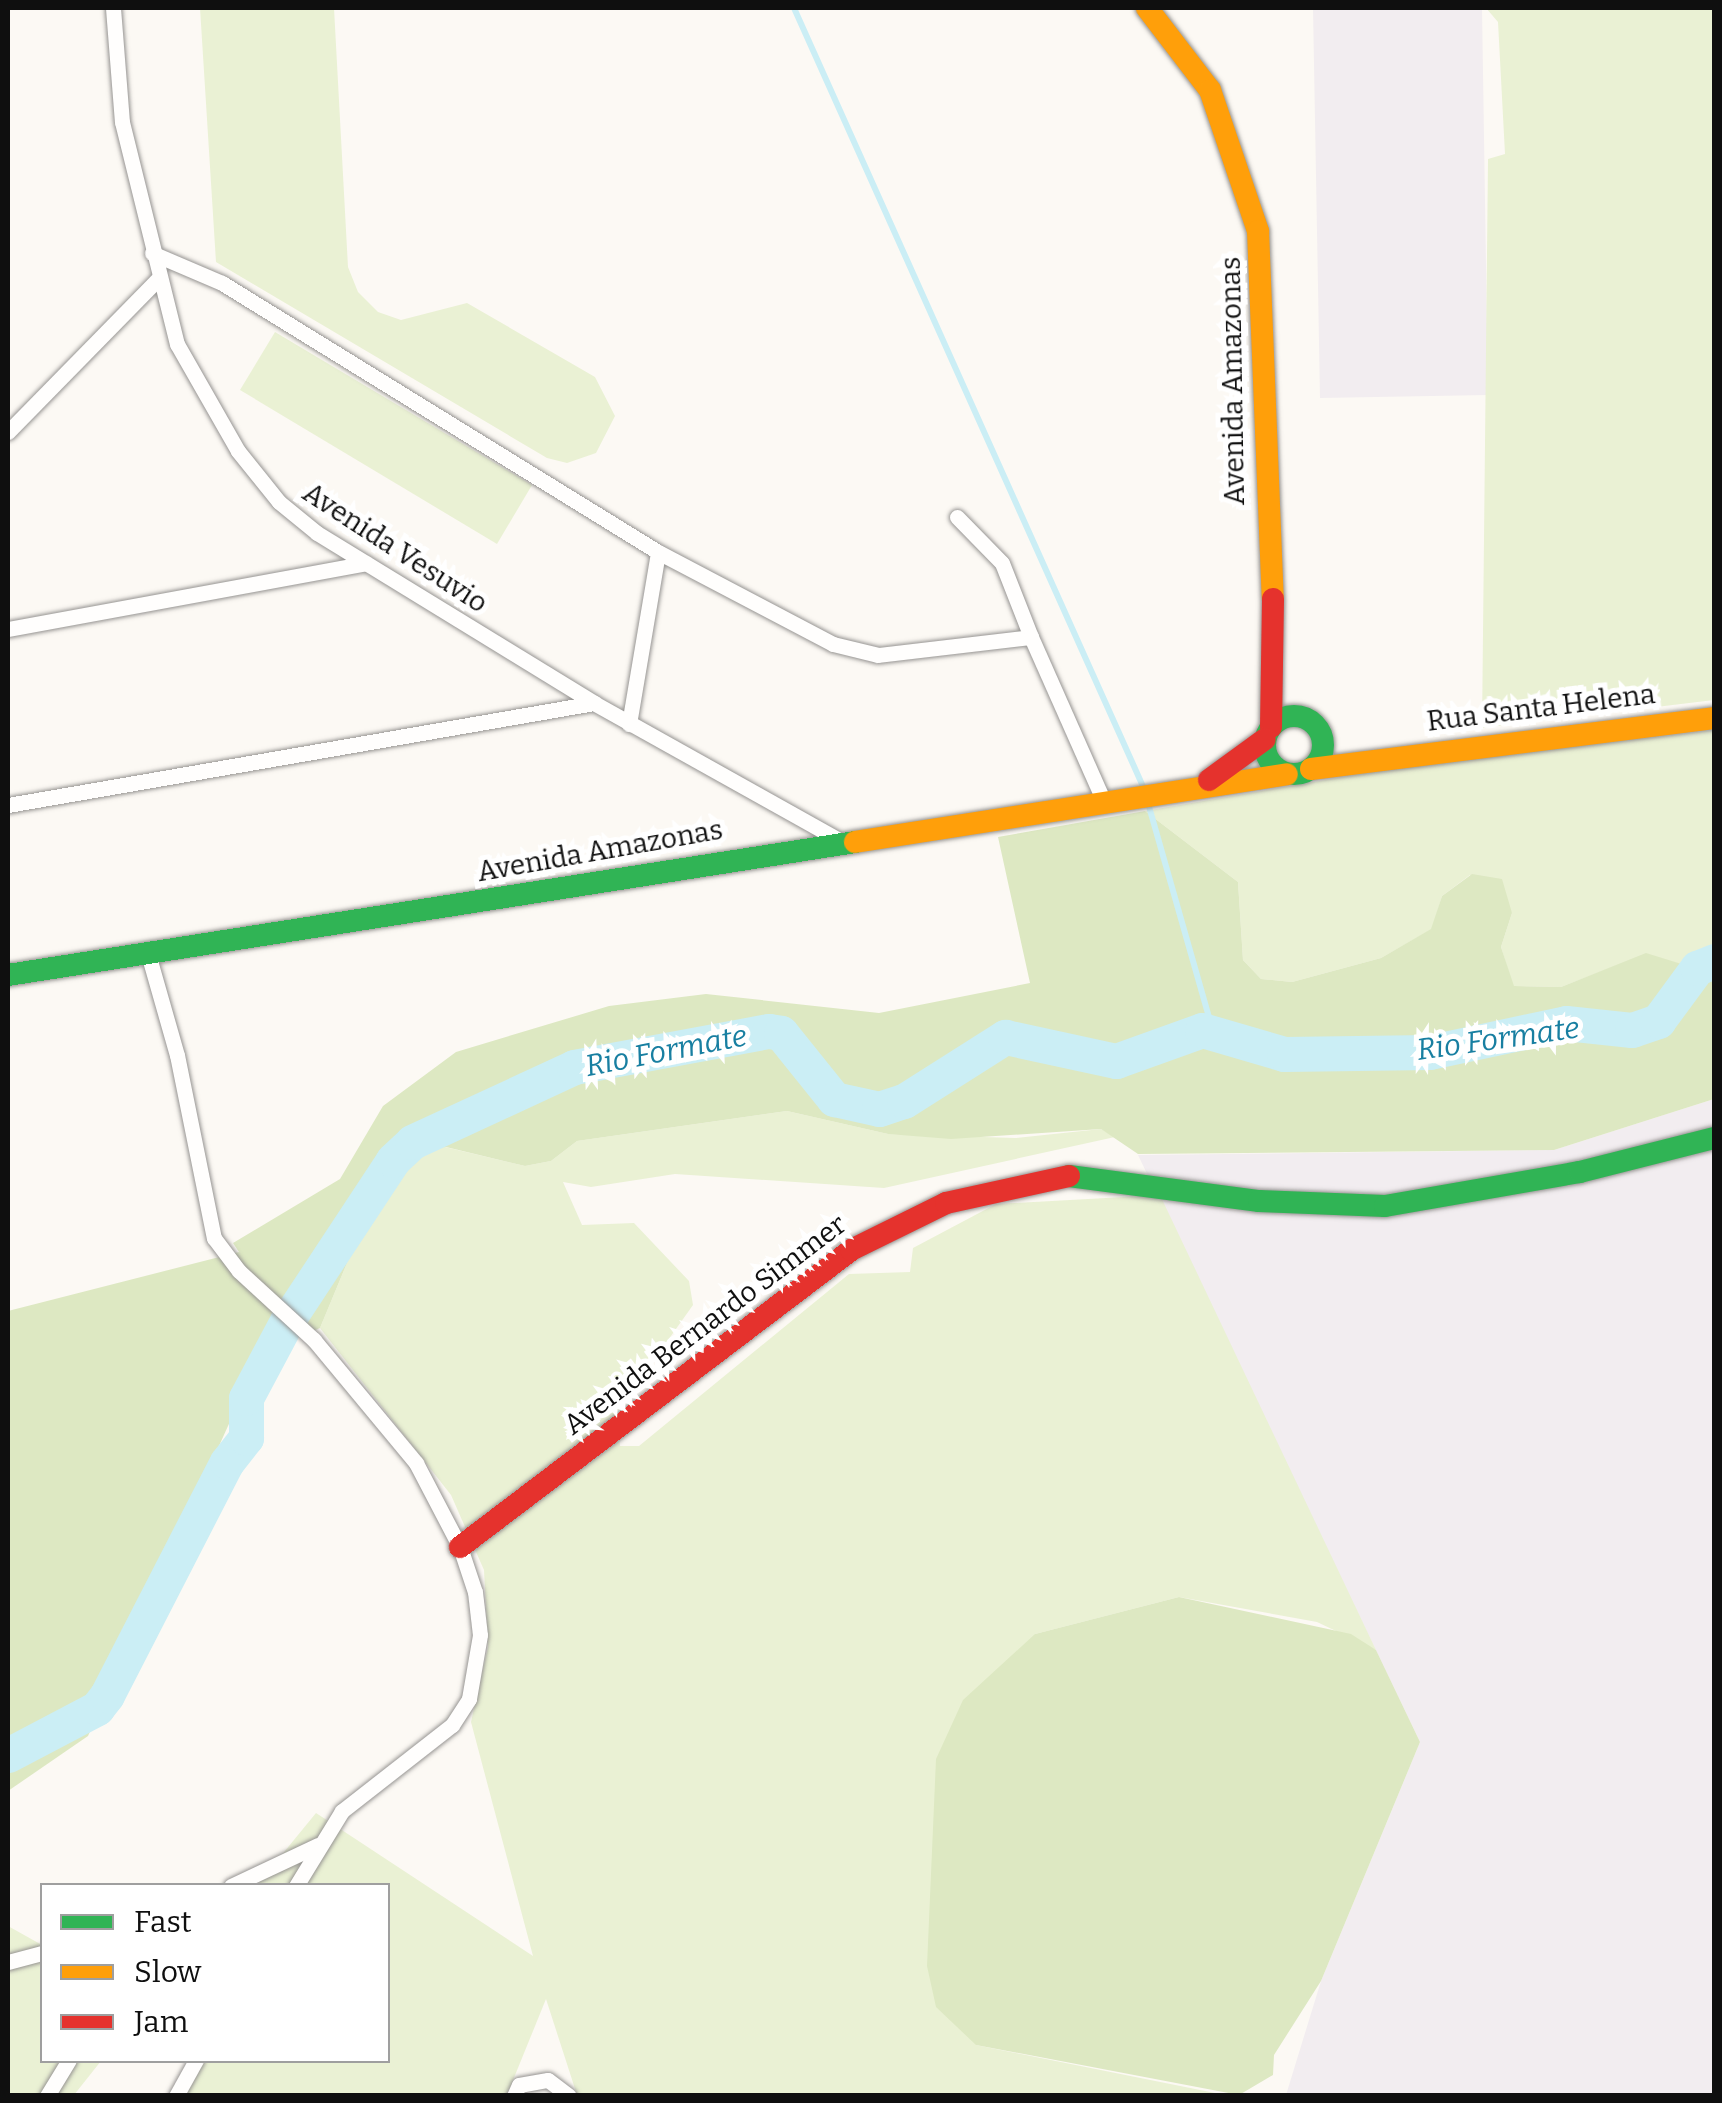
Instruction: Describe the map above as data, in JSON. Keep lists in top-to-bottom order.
{
  "streets": {
    "street": [
      "Avenida Amazonas",
      "Avenida Vesuvio",
      "Rua Santa Helena",
      "Avenida Bernardo Simmer"
    ]
  },
  "crossings": [
    ["Avenida Amazonas", "Avenida Vesuvio"],
    ["Avenida Amazonas", "Rua Santa Helena"]
  ],
  "water": ["Rio Formate"],
  "legend": ["Fast", "Slow", "Jam"]
}
